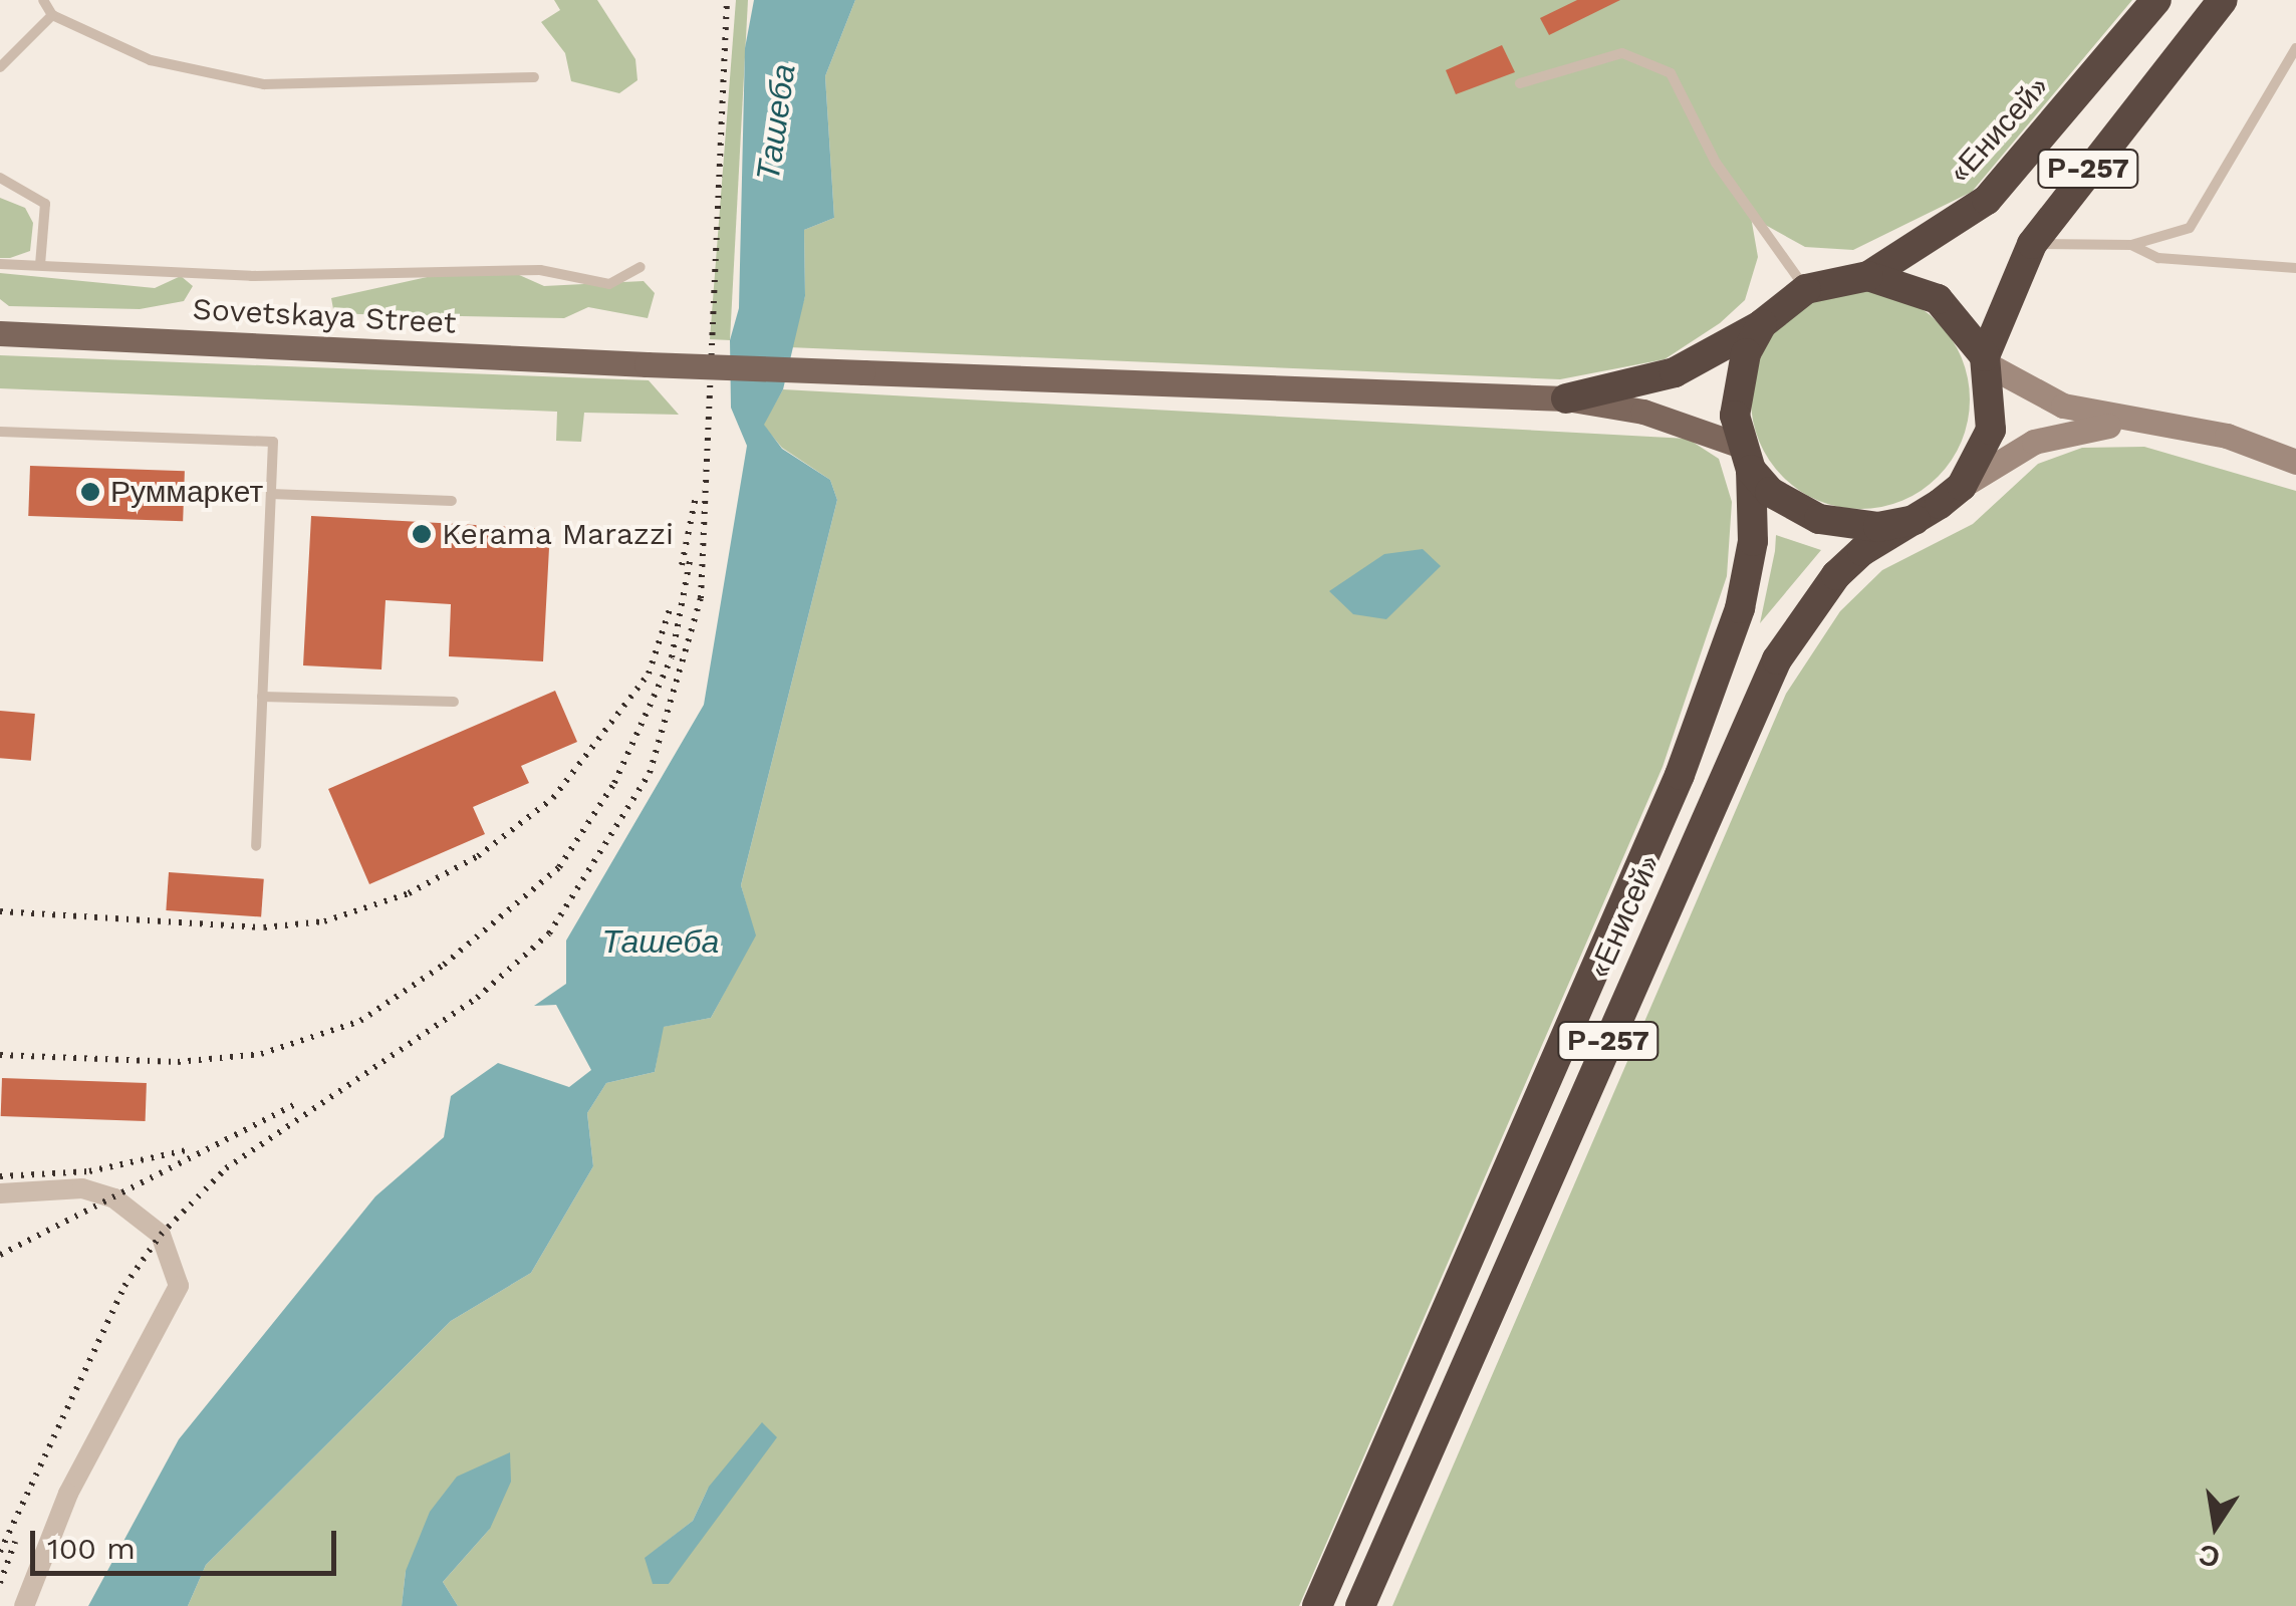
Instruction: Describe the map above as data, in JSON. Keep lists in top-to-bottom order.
{
  "streets": {
    "highway": ["«Енисей»", "Р-257"],
    "main road": ["Sovetskaya Street"]
  },
  "crossings": [
    ["«Енисей»", "Sovetskaya Street"]
  ],
  "water": ["Ташеба"],
  "places": ["Руммаркет", "Kerama Marazzi"],
  "scale_bar": "100 m",
  "north": "bottom"
}
